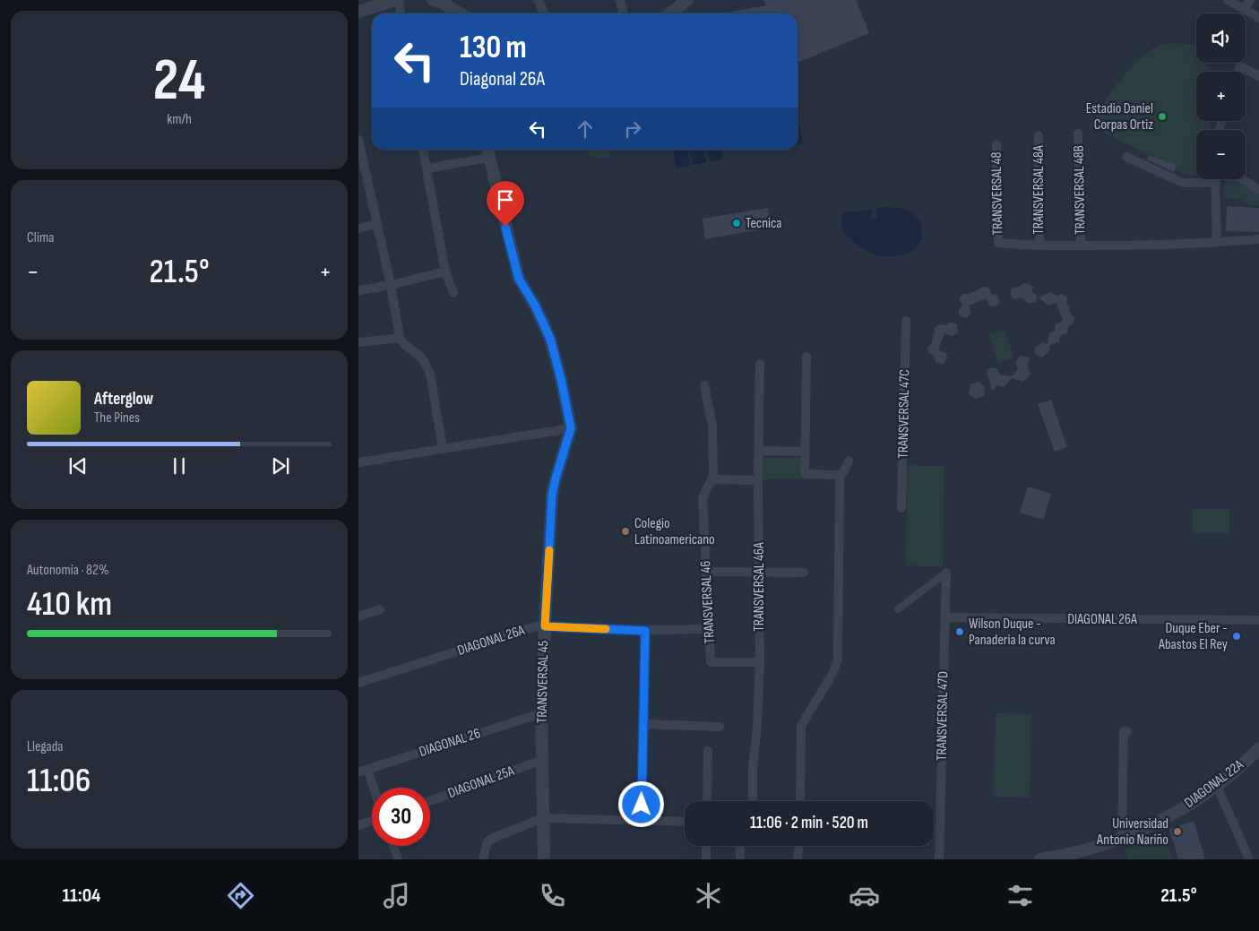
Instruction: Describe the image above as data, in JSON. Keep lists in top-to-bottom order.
{
  "streets": {
    "street": [
      "TRANSVERSAL 48A",
      "TRANSVERSAL 48B",
      "TRANSVERSAL 48",
      "TRANSVERSAL 47C",
      "TRANSVERSAL 46A",
      "TRANSVERSAL 46",
      "DIAGONAL 26A",
      "TRANSVERSAL 45",
      "TRANSVERSAL 47D",
      "DIAGONAL 26",
      "DIAGONAL 25A",
      "DIAGONAL 22A"
    ]
  },
  "crossings": [
    ["TRANSVERSAL 48A", "TRANSVERSAL 48"],
    ["TRANSVERSAL 46A", "TRANSVERSAL 46"],
    ["TRANSVERSAL 46", "DIAGONAL 26A"],
    ["DIAGONAL 26A", "TRANSVERSAL 45"],
    ["DIAGONAL 26A", "TRANSVERSAL 47D"],
    ["TRANSVERSAL 45", "DIAGONAL 26"],
    ["TRANSVERSAL 45", "DIAGONAL 25A"]
  ],
  "places": [
    "Estadio Daniel Corpas Ortiz",
    "Tecnica",
    "Colegio Latinoamericano",
    "Wilson Duque - Panaderia la curva",
    "Duque Eber - Abastos El Rey",
    "Universidad Antonio Nariño"
  ],
  "page": {
    "tile": [
      ["24", "km/h"],
      "Clima",
      ["Autonomía · 82%", "410 km"],
      ["Llegada", "11:06"]
    ],
    "map_buttons": ["+", "−"],
    "turn": ["130 m", "Diagonal 26A"],
    "heat": ["−", "21.5°", "+"],
    "song": ["Afterglow", "The Pines"],
    "limit": "30",
    "trip": "11:06 · 2 min · 520 m",
    "tabs": ["11:04", "21.5°"]
  }
}
